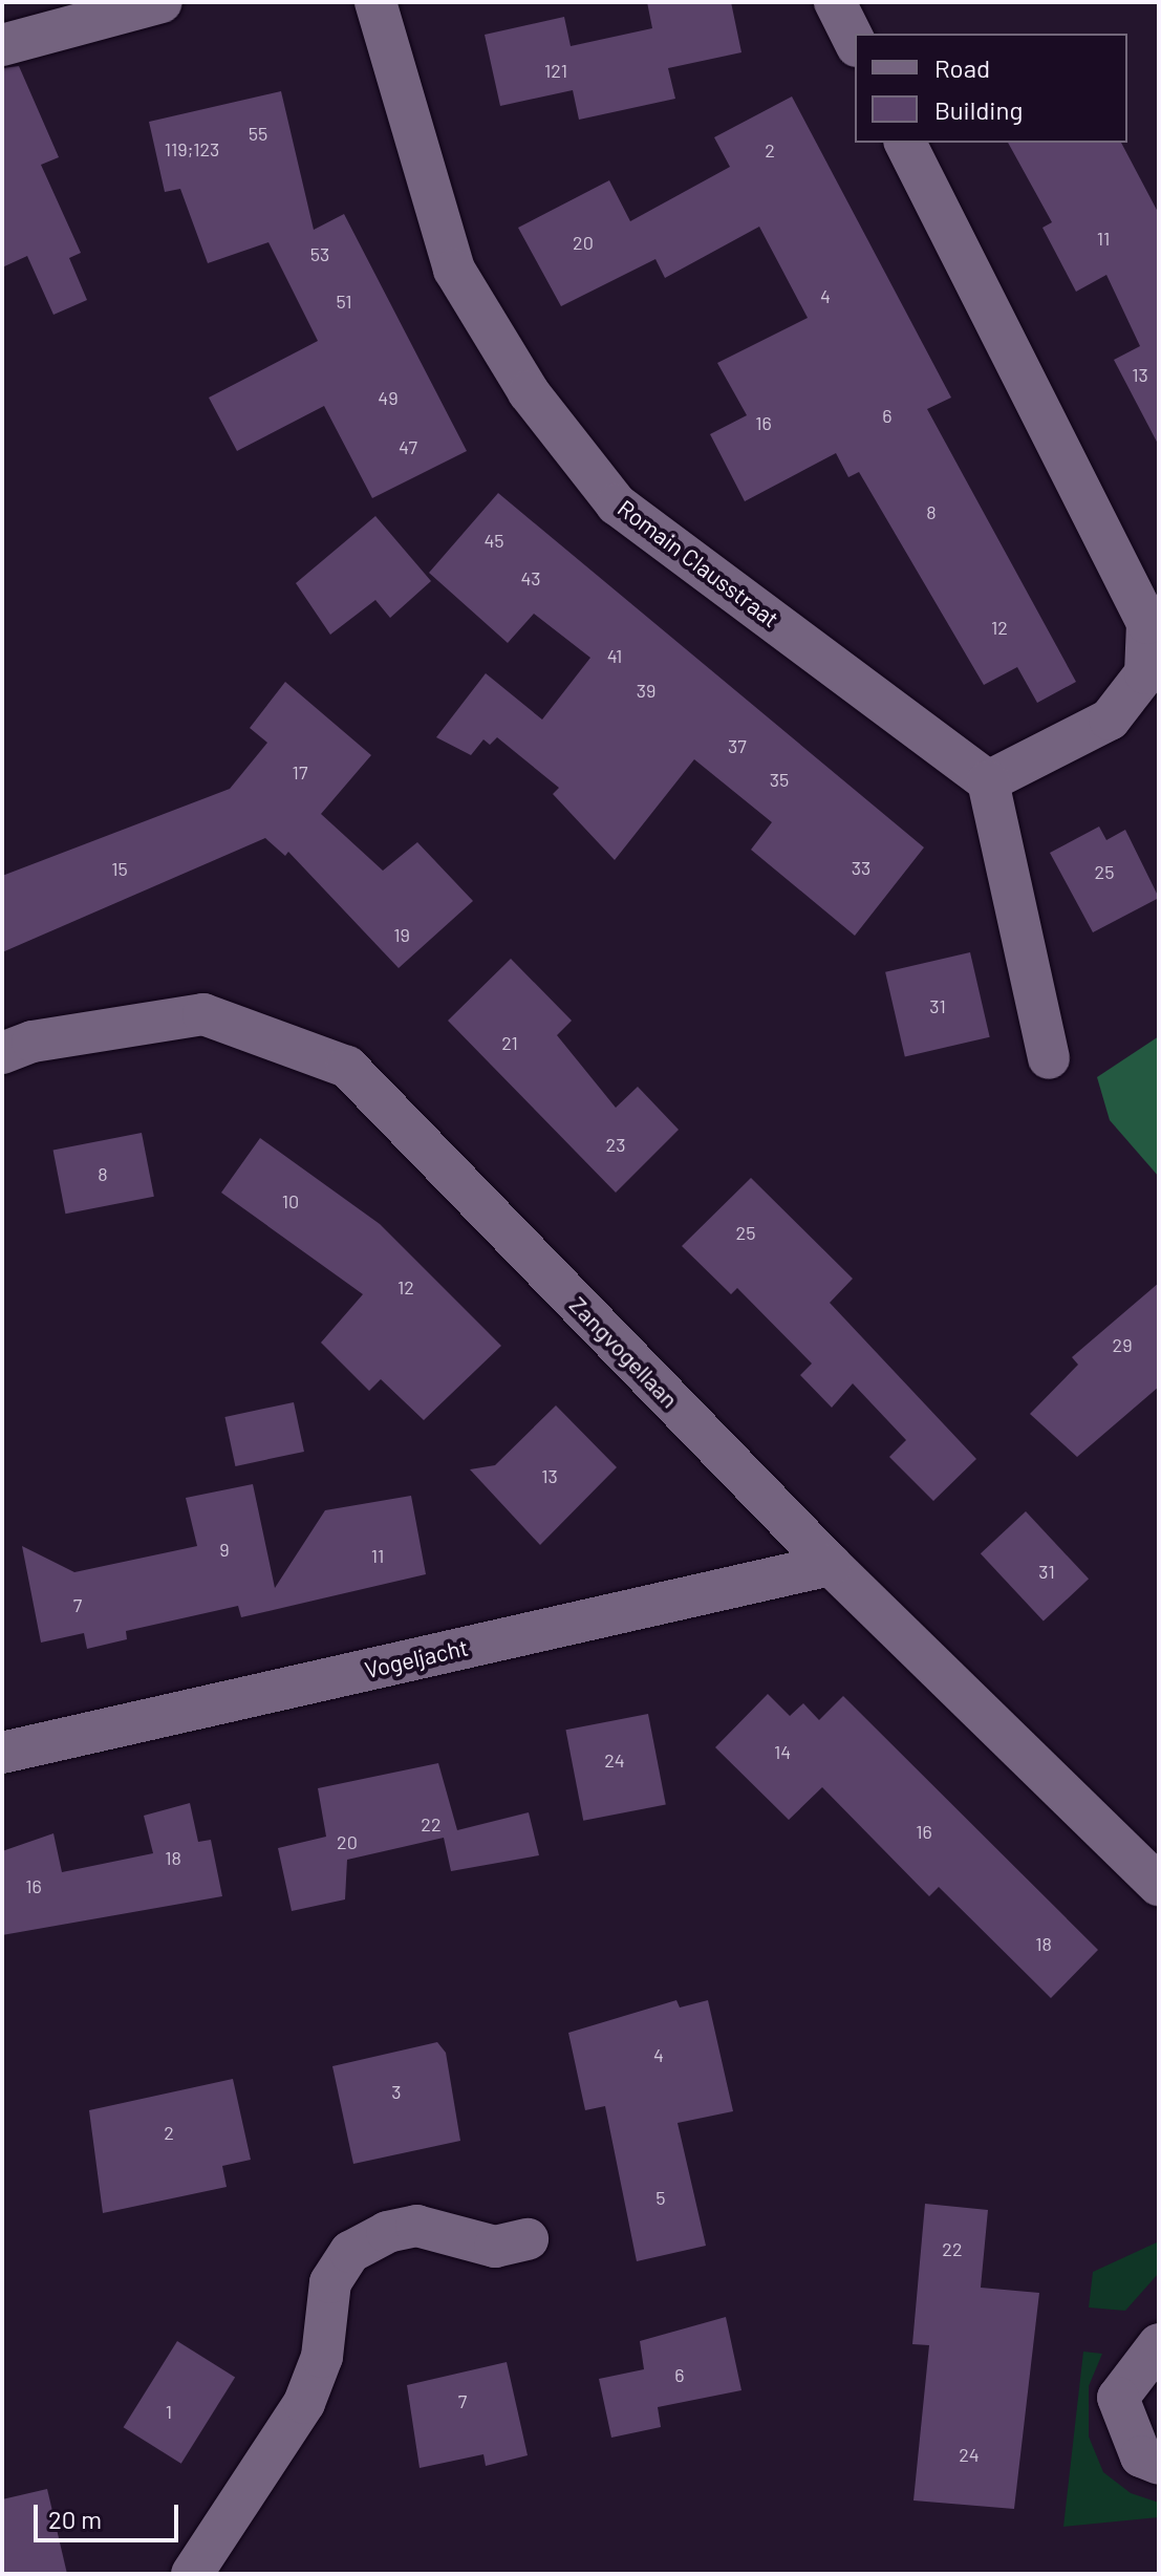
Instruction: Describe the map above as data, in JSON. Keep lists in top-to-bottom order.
{
  "streets": {
    "street": ["Romain Clausstraat", "Zangvogellaan", "Vogeljacht"]
  },
  "crossings": [
    ["Zangvogellaan", "Vogeljacht"]
  ],
  "house_numbers": [
    "121",
    "55",
    "119;123",
    "2",
    "11",
    "20",
    "53",
    "4",
    "51",
    "13",
    "49",
    "6",
    "16",
    "47",
    "8",
    "45",
    "43",
    "12",
    "41",
    "39",
    "37",
    "17",
    "35",
    "33",
    "15",
    "25",
    "19",
    "31",
    "21",
    "23",
    "8",
    "10",
    "25",
    "12",
    "29",
    "13",
    "9",
    "11",
    "31",
    "7",
    "14",
    "24",
    "22",
    "16",
    "20",
    "18",
    "16",
    "18",
    "4",
    "3",
    "2",
    "5",
    "22",
    "6",
    "7",
    "1",
    "24"
  ],
  "legend": ["Road", "Building"],
  "scale_bar": "20 m"
}
